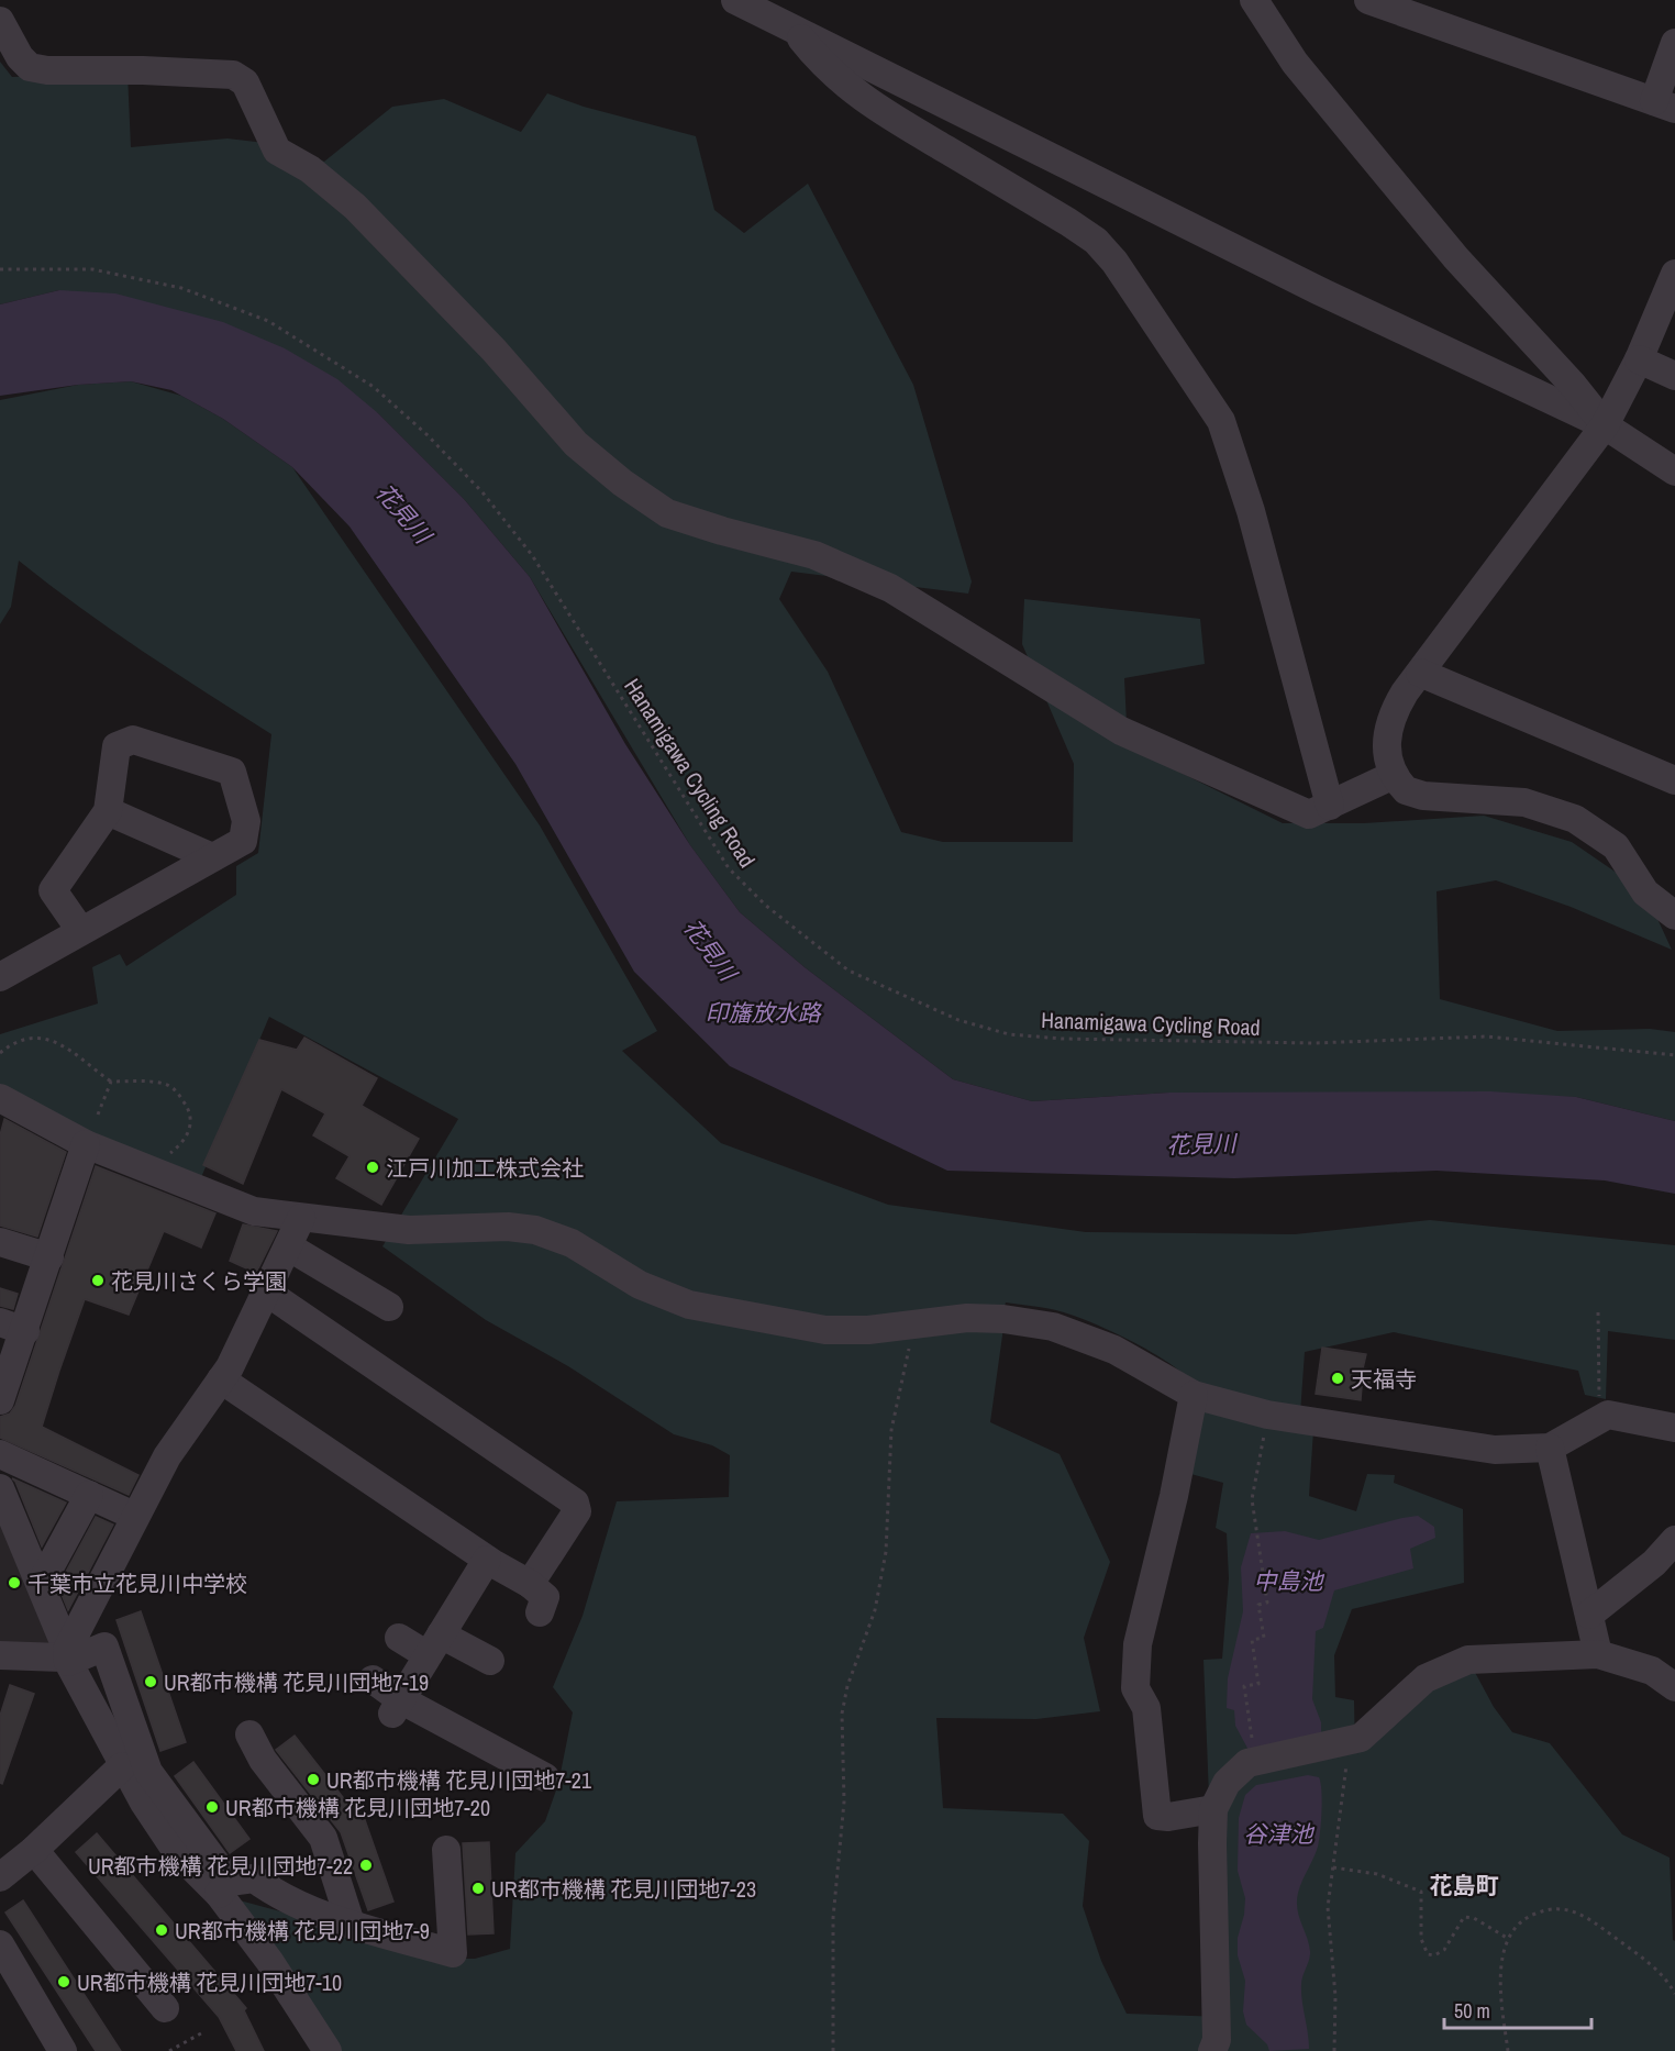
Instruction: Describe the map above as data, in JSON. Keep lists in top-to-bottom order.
{
  "streets": {
    "path": ["Hanamigawa Cycling Road"]
  },
  "districts": ["花島町"],
  "water": [
    "花見川",
    "印旛放水路",
    "中島池",
    "谷津池"
  ],
  "places": [
    "江戸川加工株式会社",
    "花見川さくら学園",
    "天福寺",
    "千葉市立花見川中学校",
    "UR都市機構 花見川団地7-19",
    "UR都市機構 花見川団地7-21",
    "UR都市機構 花見川団地7-20",
    "UR都市機構 花見川団地7-22",
    "UR都市機構 花見川団地7-23",
    "UR都市機構 花見川団地7-9",
    "UR都市機構 花見川団地7-10"
  ],
  "scale_bar": "50 m"
}
